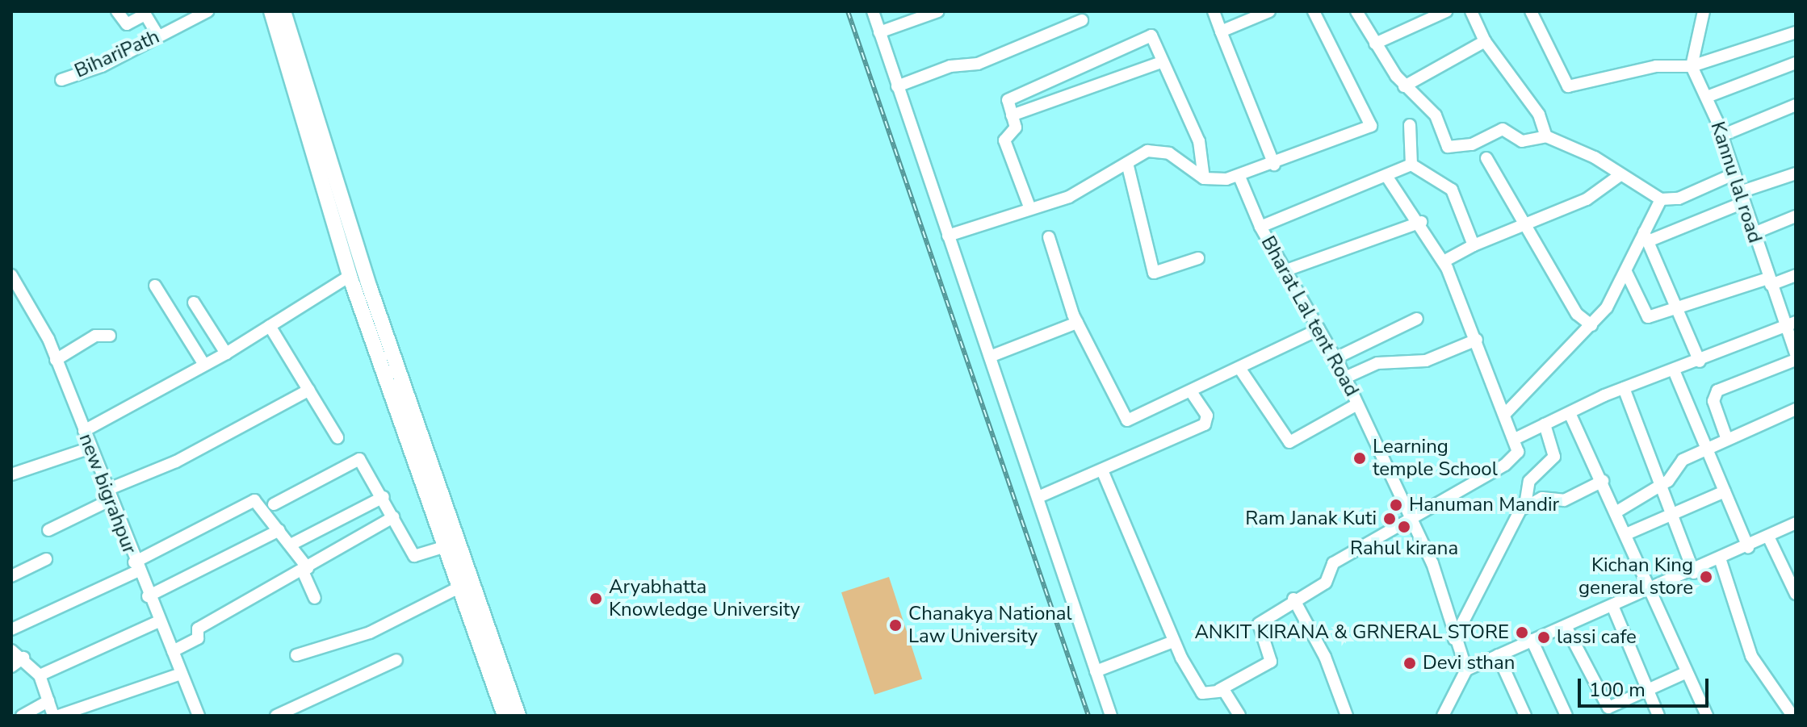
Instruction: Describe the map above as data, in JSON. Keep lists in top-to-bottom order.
{
  "streets": {
    "street": [
      "BihariPath",
      "Kannu lal road",
      "Bharat Lal tent Road",
      "new bigrahpur"
    ]
  },
  "places": [
    "Learning temple School",
    "Hanuman Mandir",
    "Ram Janak Kuti",
    "Rahul kirana",
    "Kichan King general store",
    "Aryabhatta Knowledge University",
    "Chanakya National Law University",
    "ANKIT KIRANA & GRNERAL STORE",
    "lassi cafe",
    "Devi sthan"
  ],
  "scale_bar": "100 m"
}
